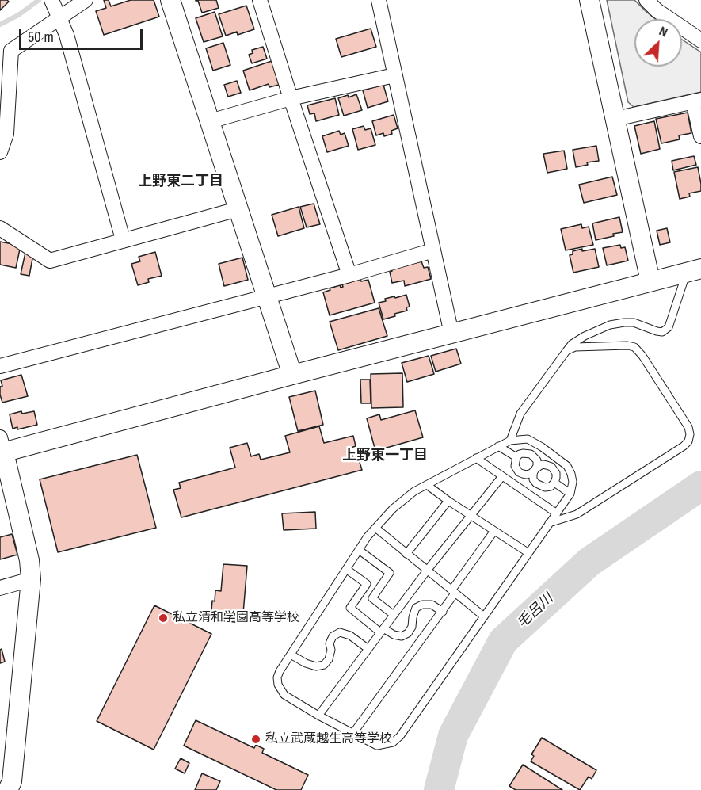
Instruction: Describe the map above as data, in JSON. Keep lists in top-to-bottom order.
{
  "districts": ["上野東二丁目", "上野東一丁目"],
  "water": ["毛呂川"],
  "places": ["私立清和学園高等学校", "私立武蔵越生高等学校"],
  "scale_bar": "50 m",
  "north": "top right"
}
